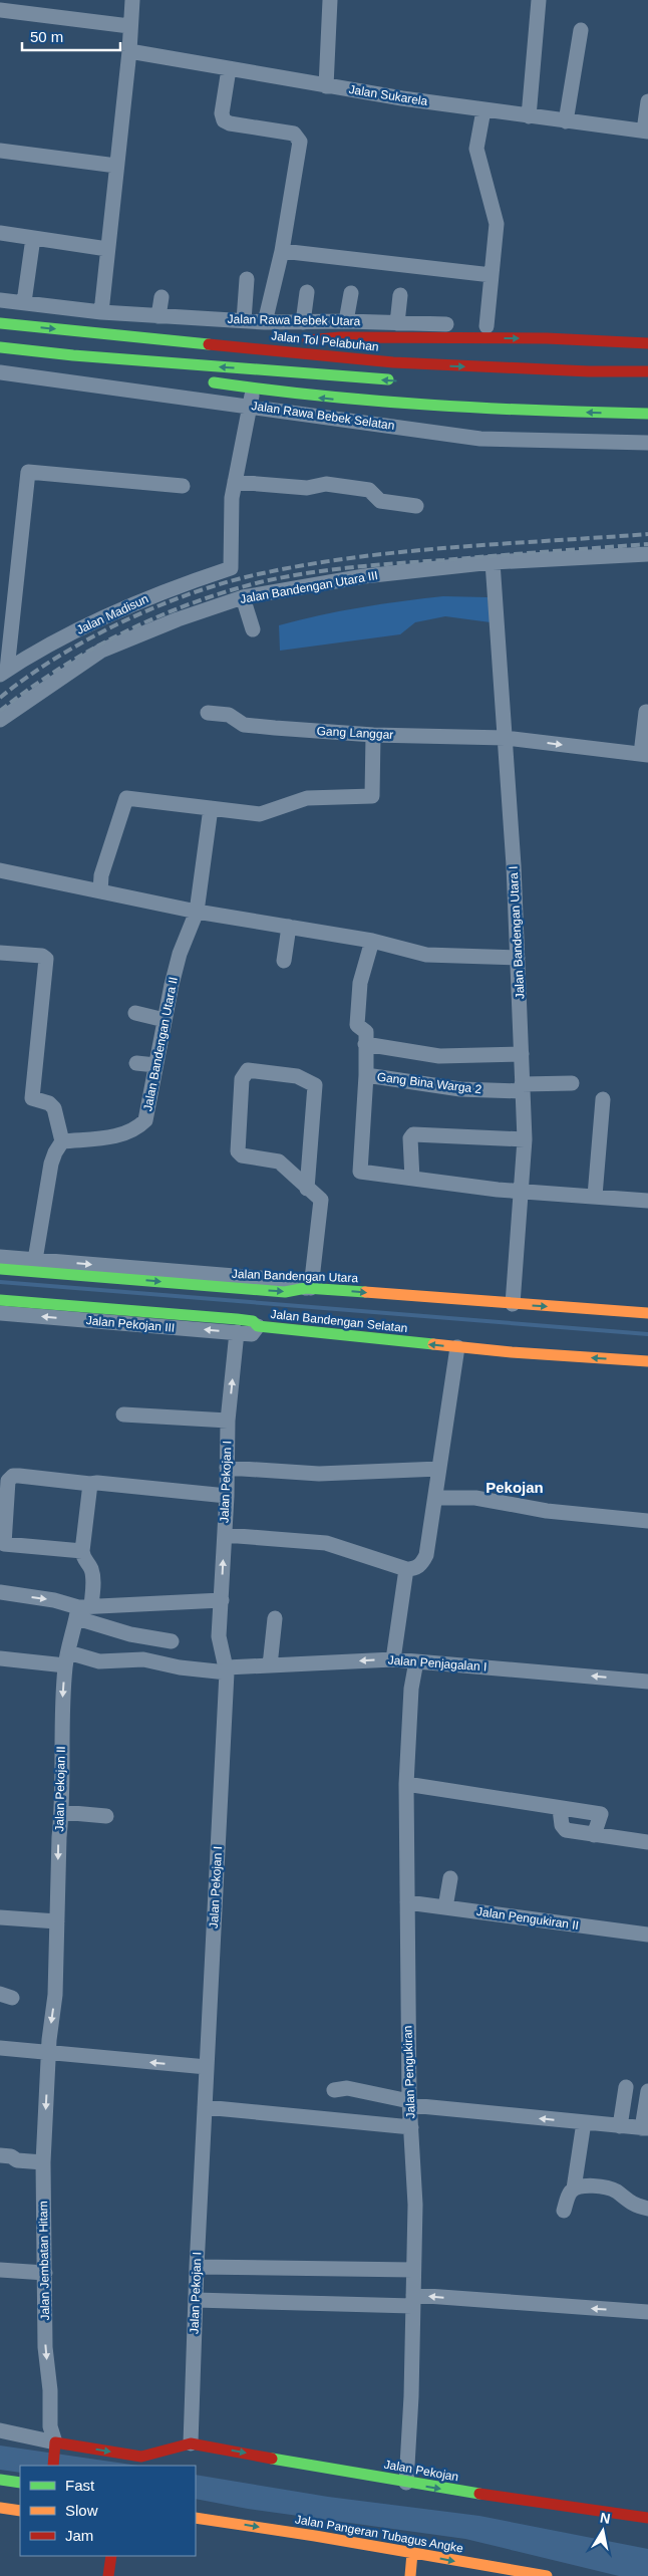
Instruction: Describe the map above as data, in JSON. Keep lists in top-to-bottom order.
{
  "streets": {
    "main road": [
      "Jalan Tol Pelabuhan",
      "Jalan Bandengan Utara",
      "Jalan Bandengan Selatan",
      "Jalan Jembatan Hitam",
      "Jalan Pekojan",
      "Jalan Pangeran Tubagus Angke"
    ],
    "street": [
      "Jalan Sukarela",
      "Jalan Rawa Bebek Utara",
      "Jalan Rawa Bebek Selatan",
      "Jalan Bandengan Utara III",
      "Jalan Madisun",
      "Gang Langgar",
      "Jalan Bandengan Utara I",
      "Jalan Bandengan Utara II",
      "Gang Bina Warga 2",
      "Jalan Pekojan III",
      "Jalan Pekojan I",
      "Jalan Penjagalan I",
      "Jalan Pekojan II",
      "Jalan Pengukiran II",
      "Jalan Pengukiran"
    ]
  },
  "crossings": [
    ["Jalan Bandengan Utara III", "Jalan Bandengan Utara I"],
    ["Gang Langgar", "Jalan Bandengan Utara I"],
    ["Jalan Bandengan Utara I", "Gang Bina Warga 2"],
    ["Jalan Bandengan Utara I", "Jalan Bandengan Utara"],
    ["Jalan Bandengan Selatan", "Jalan Pekojan III"],
    ["Jalan Pekojan III", "Jalan Pekojan I"],
    ["Jalan Pekojan I", "Jalan Penjagalan I"],
    ["Jalan Pekojan I", "Jalan Pekojan"],
    ["Jalan Penjagalan I", "Jalan Pekojan II"],
    ["Jalan Penjagalan I", "Jalan Pengukiran"],
    ["Jalan Pekojan II", "Jalan Jembatan Hitam"],
    ["Jalan Pengukiran II", "Jalan Pengukiran"],
    ["Jalan Pengukiran", "Jalan Pekojan"]
  ],
  "one_way": [
    "Jalan Bandengan Selatan",
    "Jalan Pekojan II",
    "Jalan Jembatan Hitam",
    "Jalan Pekojan",
    "Jalan Pangeran Tubagus Angke"
  ],
  "districts": ["Pekojan"],
  "legend": ["Fast", "Slow", "Jam"],
  "scale_bar": "50 m",
  "north": "top"
}
